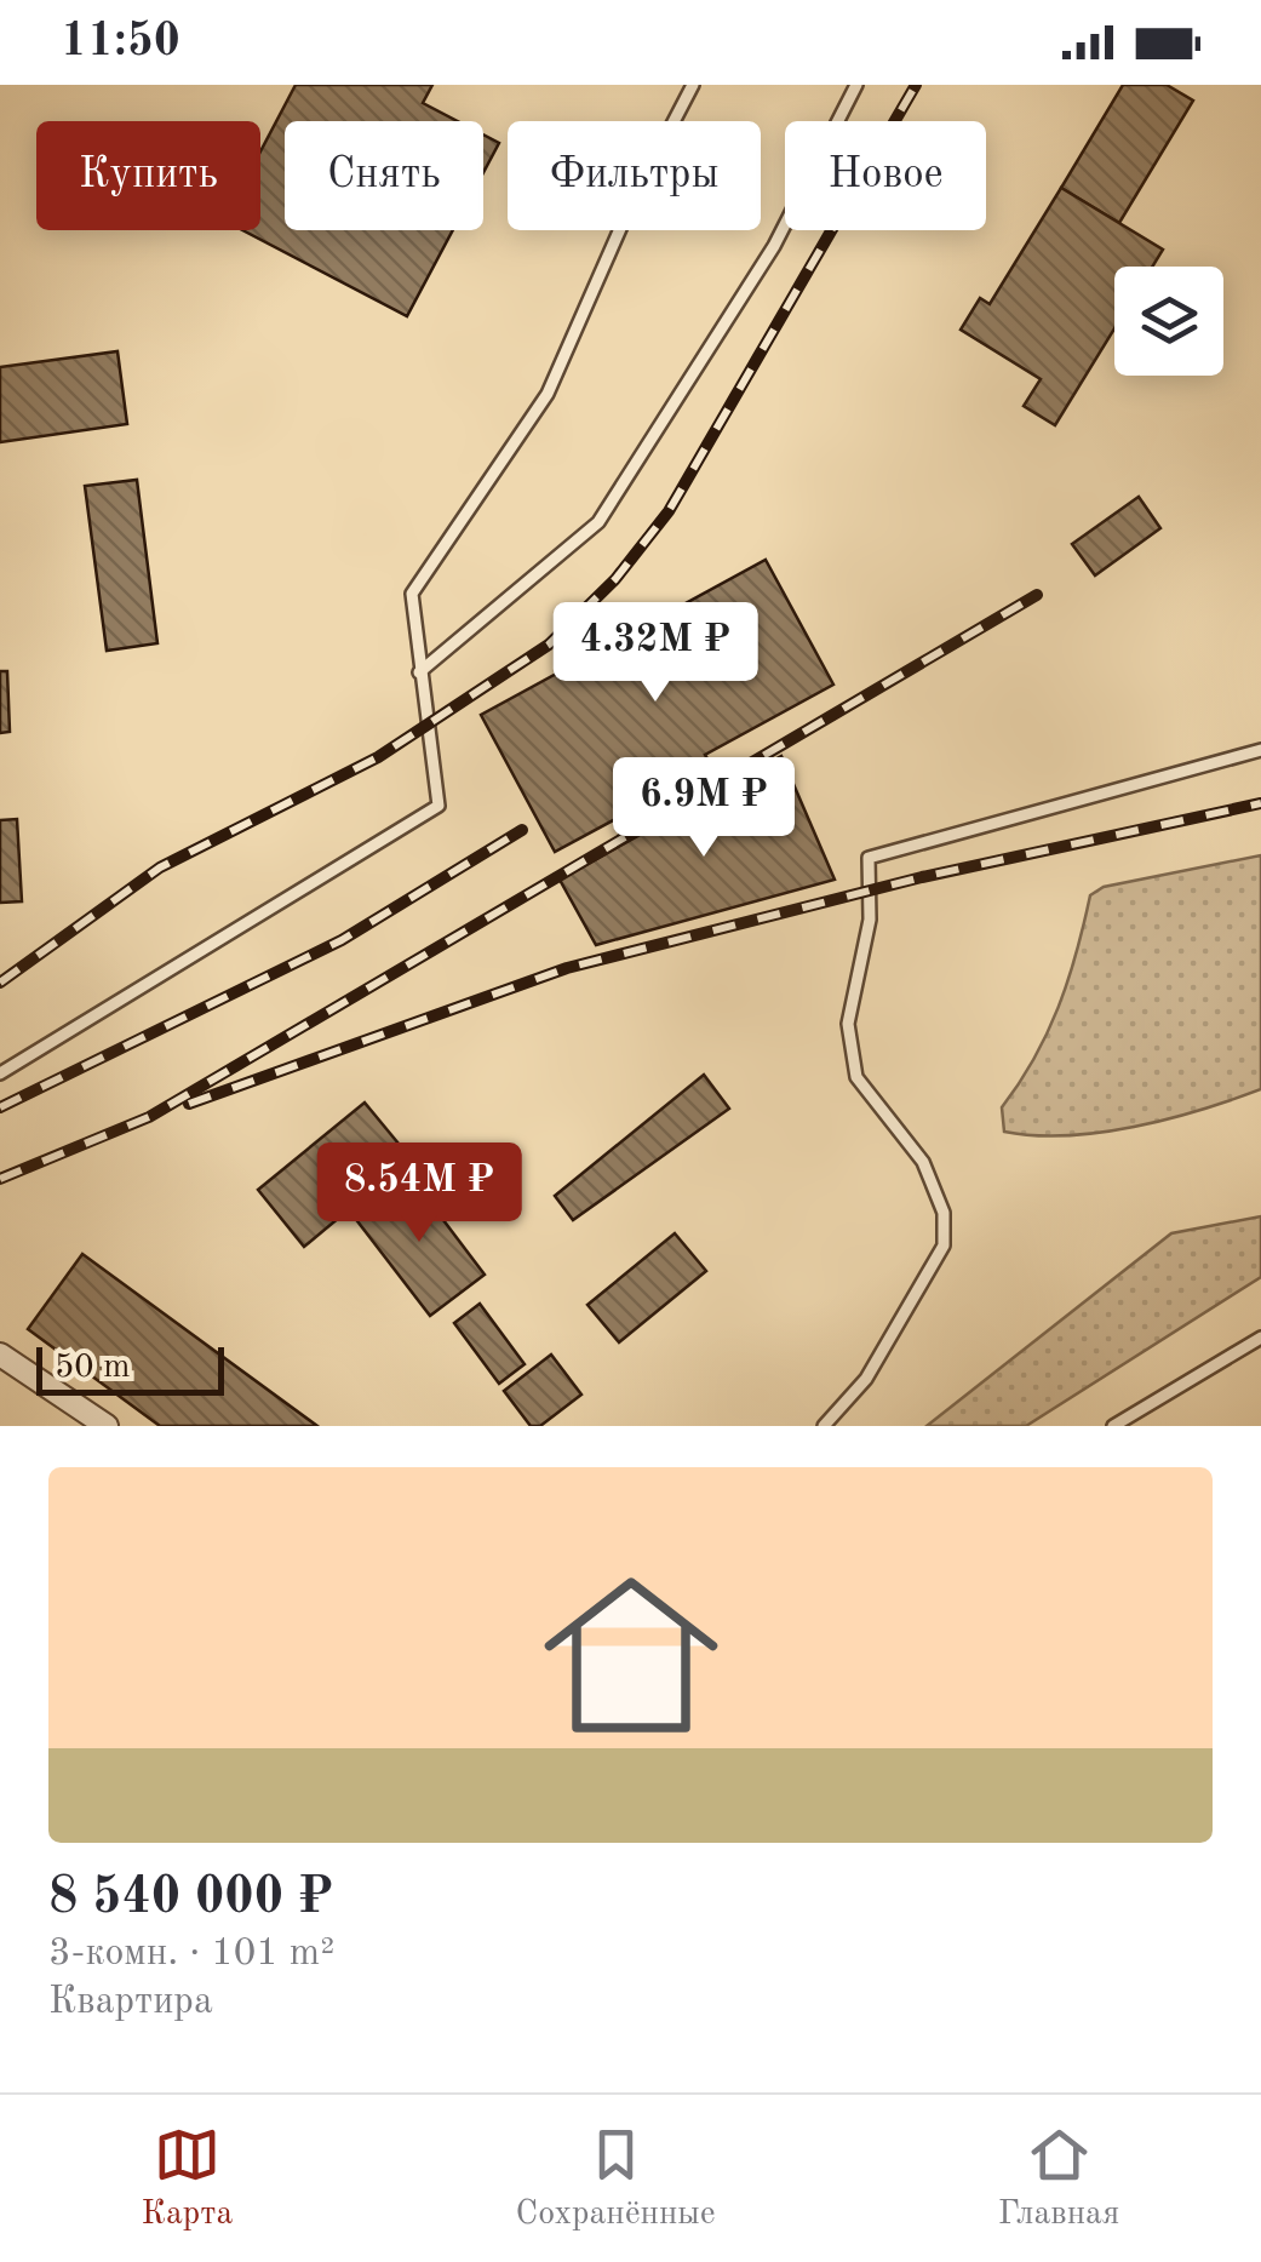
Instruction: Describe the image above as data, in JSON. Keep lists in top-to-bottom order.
{
  "scale_bar": "50 m",
  "page": {
    "status": "11:50",
    "chip": [
      "Купить",
      "Снять",
      "Фильтры",
      "Новое"
    ],
    "price": ["4.32M ₽", "6.9M ₽", "8.54M ₽"],
    "scale": "50 m",
    "list": [
      {
        "name": "8 540 000 ₽",
        "note": "3-комн. · 101 m² · Квартира"
      }
    ],
    "tabs": ["Карта", "Сохранённые", "Главная"]
  }
}
